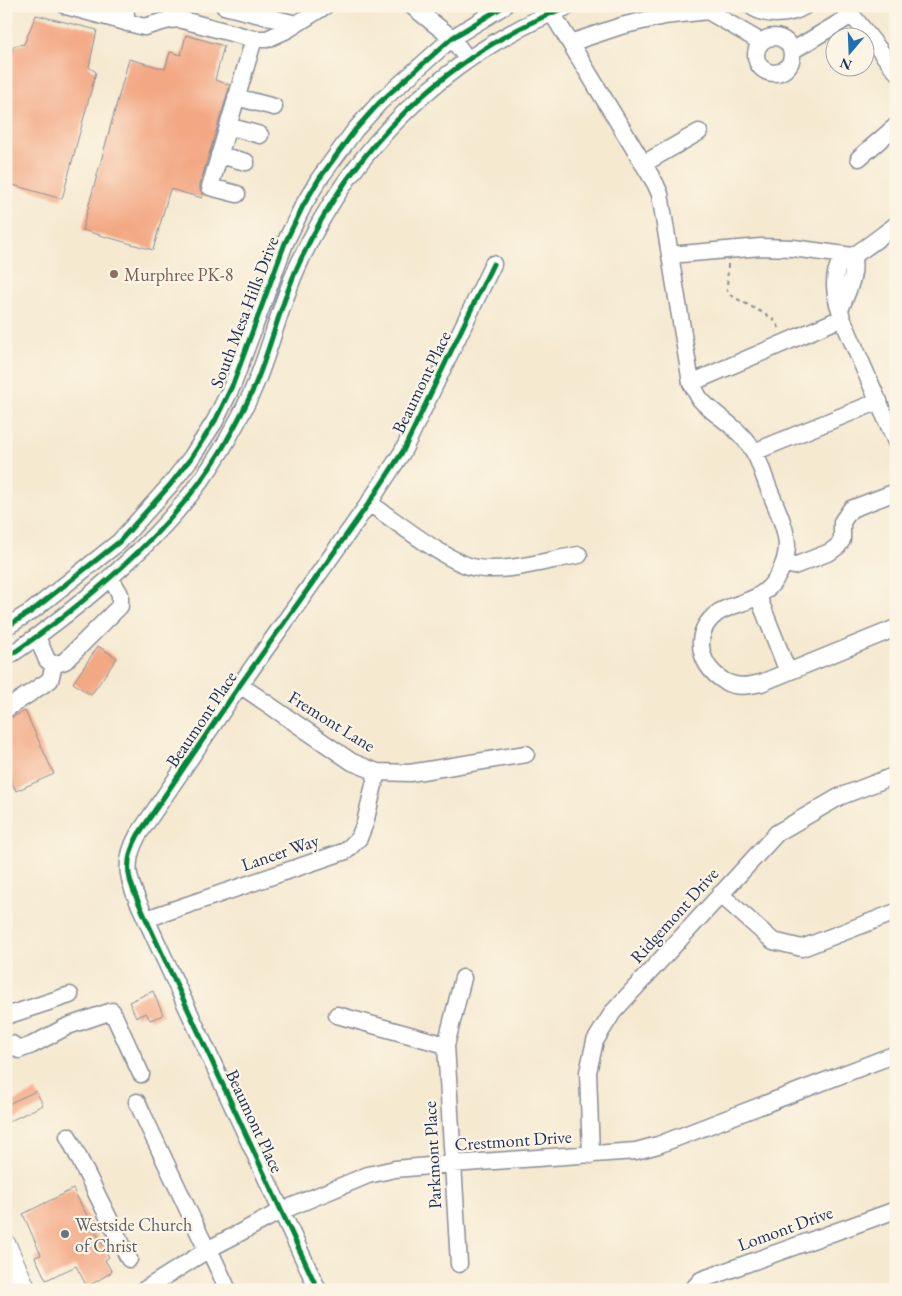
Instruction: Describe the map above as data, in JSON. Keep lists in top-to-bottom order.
{
  "streets": {
    "street": [
      "South Mesa Hills Drive",
      "Beaumont Place",
      "Fremont Lane",
      "Lancer Way",
      "Ridgemont Drive",
      "Crestmont Drive",
      "Parkmont Place",
      "Lomont Drive"
    ]
  },
  "crossings": [
    ["Beaumont Place", "Fremont Lane"],
    ["Beaumont Place", "Lancer Way"],
    ["Beaumont Place", "Crestmont Drive"],
    ["Fremont Lane", "Lancer Way"],
    ["Ridgemont Drive", "Crestmont Drive"],
    ["Crestmont Drive", "Parkmont Place"]
  ],
  "places": ["Murphree PK-8", "Westside Church of Christ"],
  "north": "bottom"
}
